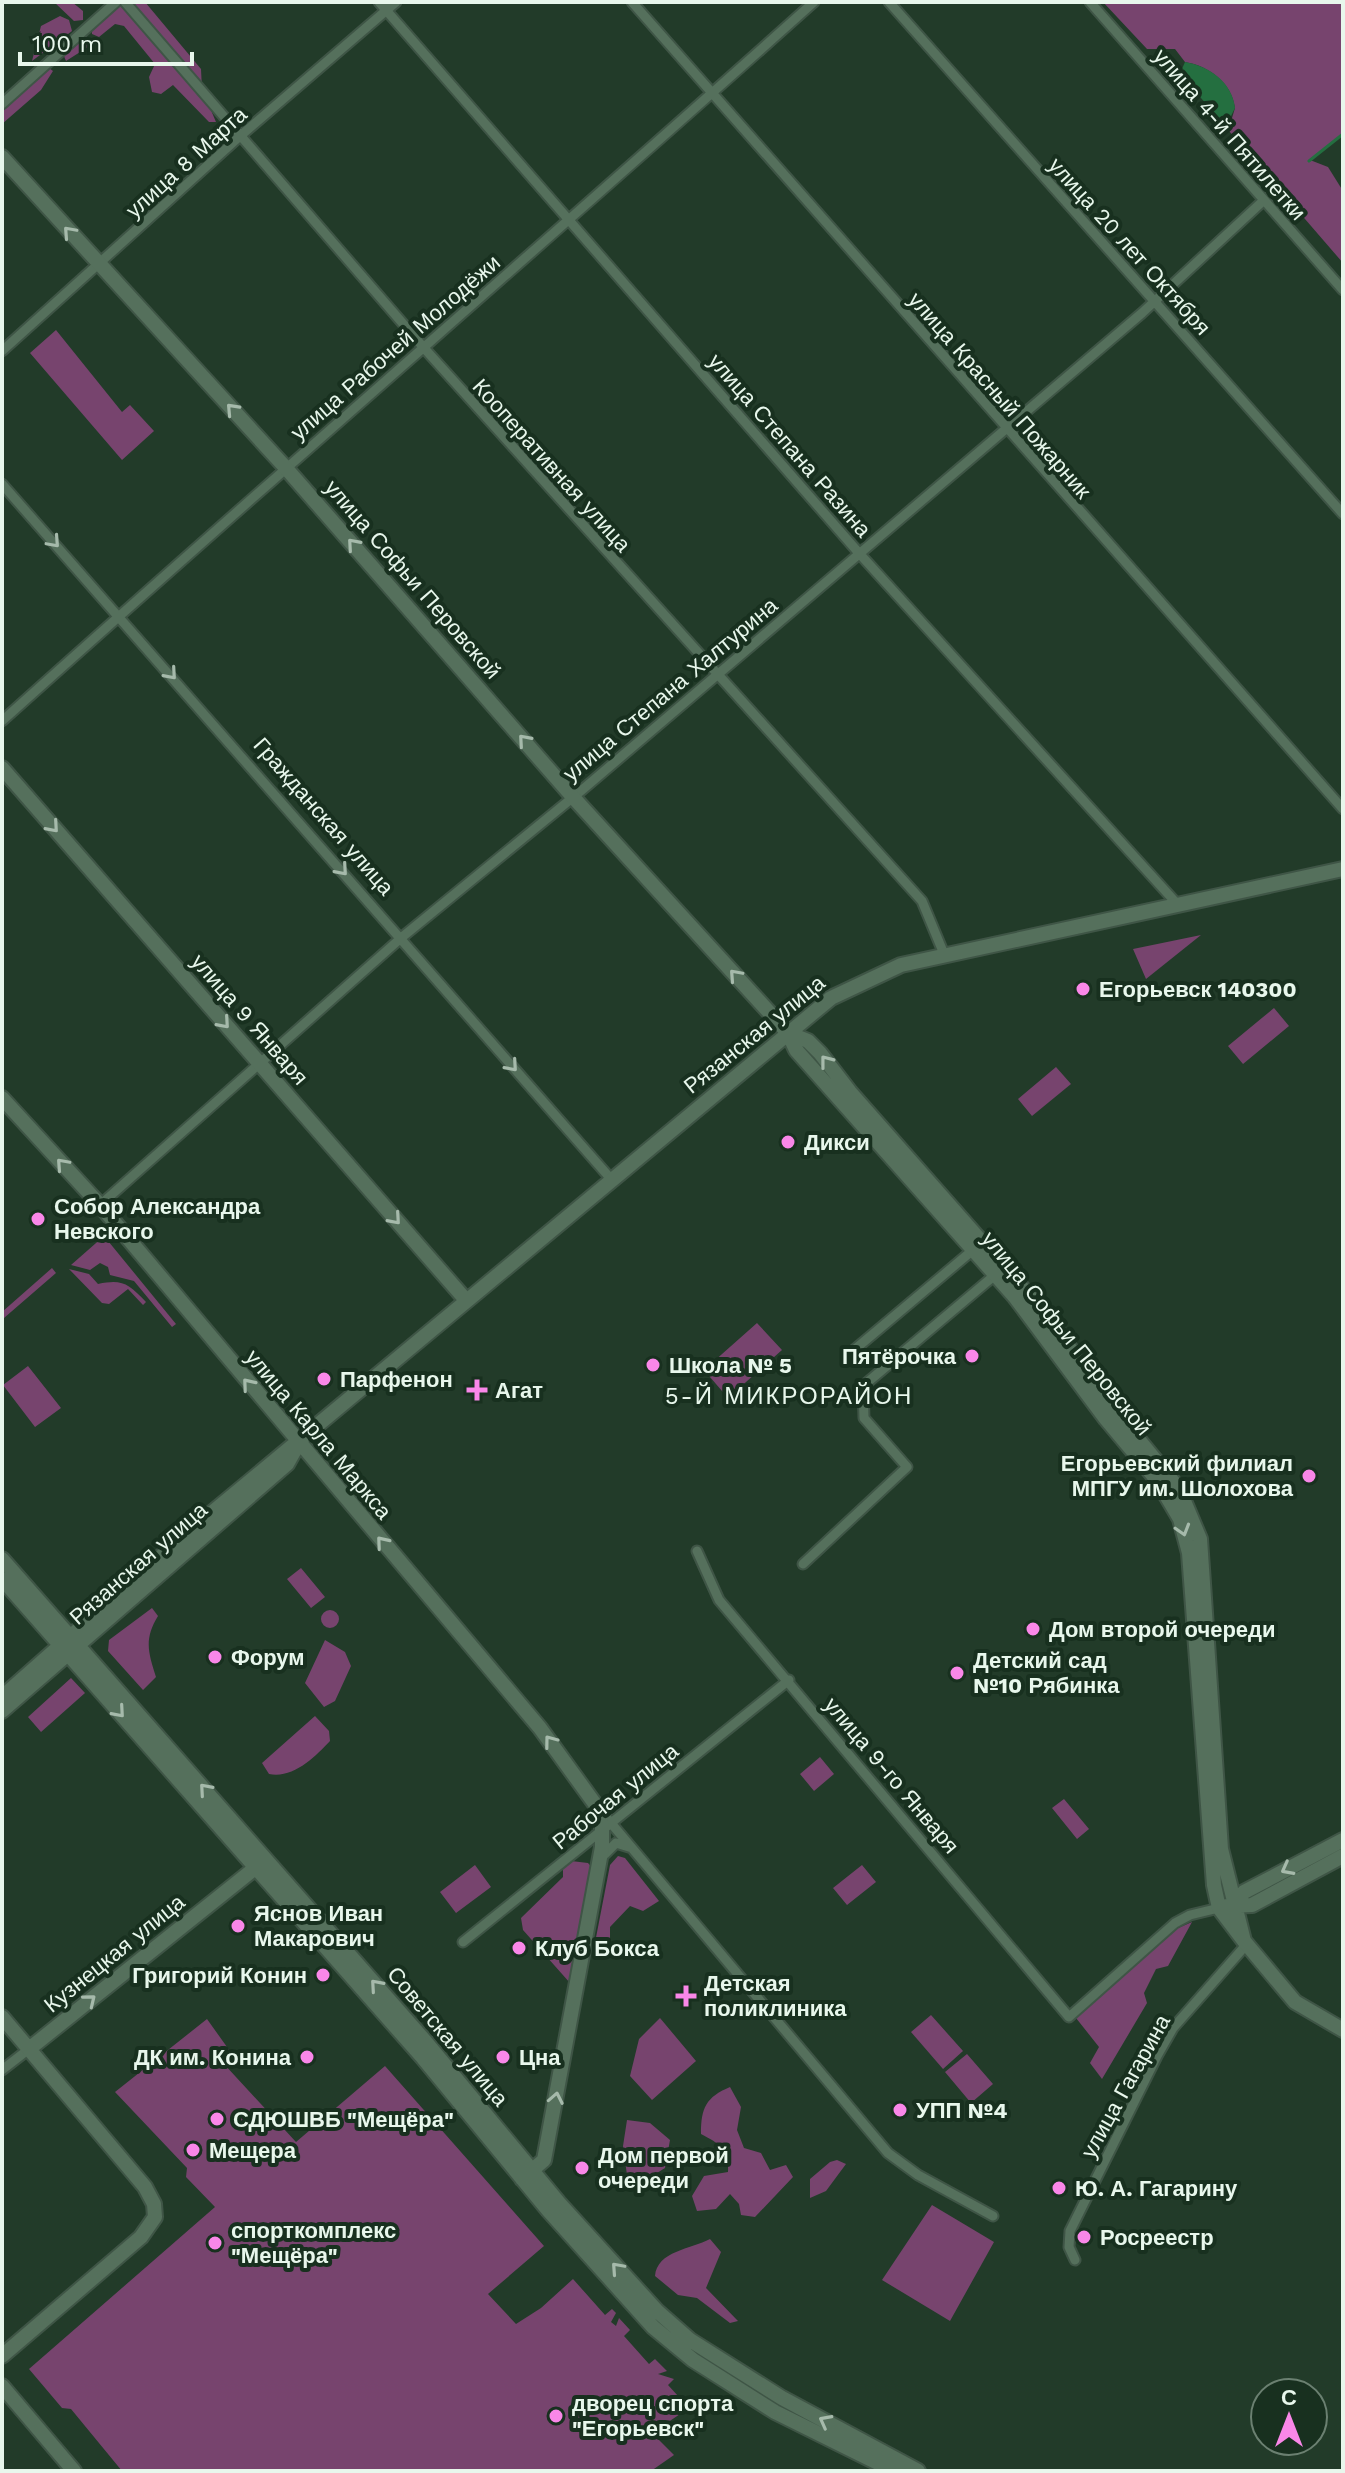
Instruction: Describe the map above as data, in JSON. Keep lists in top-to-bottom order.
{
  "streets": {
    "street": [
      "улица 4-й Пятилетки",
      "улица 8 Марта",
      "улица 20 лет Октября",
      "улица Рабочей Молодёжи",
      "улица Красный Пожарник",
      "улица Степана Разина",
      "Кооперативная улица",
      "улица Софьи Перовской",
      "улица Степана Халтурина",
      "Гражданская улица",
      "улица 9 Января",
      "Рязанская улица",
      "улица Карла Маркса",
      "улица 9-го Января",
      "Рабочая улица",
      "Кузнецкая улица",
      "Советская улица",
      "улица Гагарина"
    ]
  },
  "crossings": [
    ["улица 4-й Пятилетки", "улица Степана Халтурина"],
    ["улица 8 Марта", "улица Степана Разина"],
    ["улица 8 Марта", "Кооперативная улица"],
    ["улица 8 Марта", "улица Софьи Перовской"],
    ["улица 20 лет Октября", "улица Степана Халтурина"],
    ["улица Рабочей Молодёжи", "улица Красный Пожарник"],
    ["улица Рабочей Молодёжи", "улица Степана Разина"],
    ["улица Рабочей Молодёжи", "Кооперативная улица"],
    ["улица Рабочей Молодёжи", "улица Софьи Перовской"],
    ["улица Рабочей Молодёжи", "Гражданская улица"],
    ["улица Красный Пожарник", "улица Степана Халтурина"],
    ["улица Степана Разина", "улица Степана Халтурина"],
    ["улица Степана Разина", "Рязанская улица"],
    ["Кооперативная улица", "улица Степана Халтурина"],
    ["Кооперативная улица", "Рязанская улица"],
    ["улица Софьи Перовской", "улица Степана Халтурина"],
    ["улица Софьи Перовской", "Рязанская улица"],
    ["улица Софьи Перовской", "улица 9-го Января"],
    ["улица Степана Халтурина", "Гражданская улица"],
    ["улица Степана Халтурина", "улица 9 Января"],
    ["улица Степана Халтурина", "улица Карла Маркса"],
    ["Гражданская улица", "Рязанская улица"],
    ["улица 9 Января", "Рязанская улица"],
    ["Рязанская улица", "улица Карла Маркса"],
    ["Рязанская улица", "Советская улица"],
    ["улица Карла Маркса", "Рабочая улица"],
    ["улица Карла Маркса", "Советская улица"],
    ["улица 9-го Января", "Рабочая улица"],
    ["Кузнецкая улица", "Советская улица"]
  ],
  "one_way": [
    "улица Софьи Перовской",
    "Гражданская улица",
    "улица 9 Января",
    "улица Карла Маркса",
    "Кузнецкая улица"
  ],
  "districts": ["5-Й МИКРОРАЙОН"],
  "places": {
    "other": [
      "Егорьевск 140300",
      "Дикси",
      "Собор Александра Невского",
      "Пятёрочка",
      "Школа № 5",
      "Парфенон",
      "Егорьевский филиал МПГУ им. Шолохова",
      "Дом второй очереди",
      "Форум",
      "Детский сад №10 Рябинка",
      "Яснов Иван Макарович",
      "Клуб Бокса",
      "Григорий Конин",
      "ДК им. Конина",
      "Цна",
      "УПП №4",
      "СДЮШВБ \"Мещёра\"",
      "Мещера",
      "Дом первой очереди",
      "Ю. А. Гагарину",
      "Росреестр",
      "спорткомплекс \"Мещёра\"",
      "дворец спорта \"Егорьевск\""
    ],
    "health": ["Агат", "Детская поликлиника"]
  },
  "scale_bar": "100 m",
  "north": "top"
}
